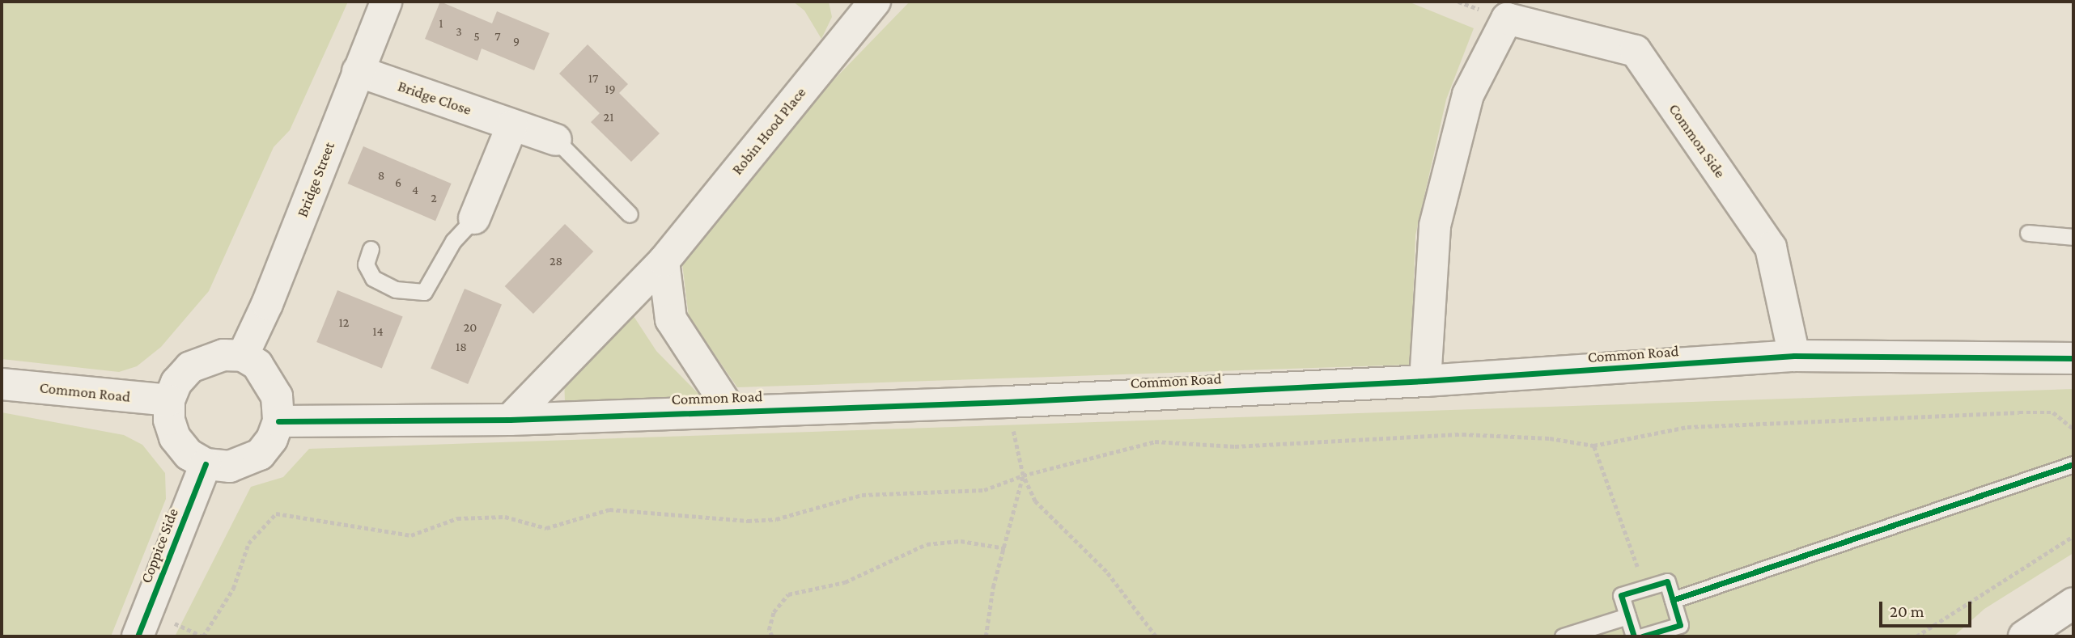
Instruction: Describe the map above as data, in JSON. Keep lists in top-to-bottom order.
{
  "streets": {
    "street": [
      "Bridge Close",
      "Robin Hood Place",
      "Common Side",
      "Bridge Street",
      "Common Road",
      "Coppice Side"
    ]
  },
  "crossings": [
    ["Bridge Close", "Bridge Street"],
    ["Robin Hood Place", "Common Road"],
    ["Common Side", "Common Road"],
    ["Bridge Street", "Common Road"],
    ["Bridge Street", "Coppice Side"],
    ["Common Road", "Coppice Side"]
  ],
  "house_numbers": [
    "1",
    "3",
    "5",
    "7",
    "9",
    "17",
    "19",
    "21",
    "8",
    "6",
    "4",
    "2",
    "28",
    "12",
    "20",
    "14",
    "18"
  ],
  "scale_bar": "20 m"
}
